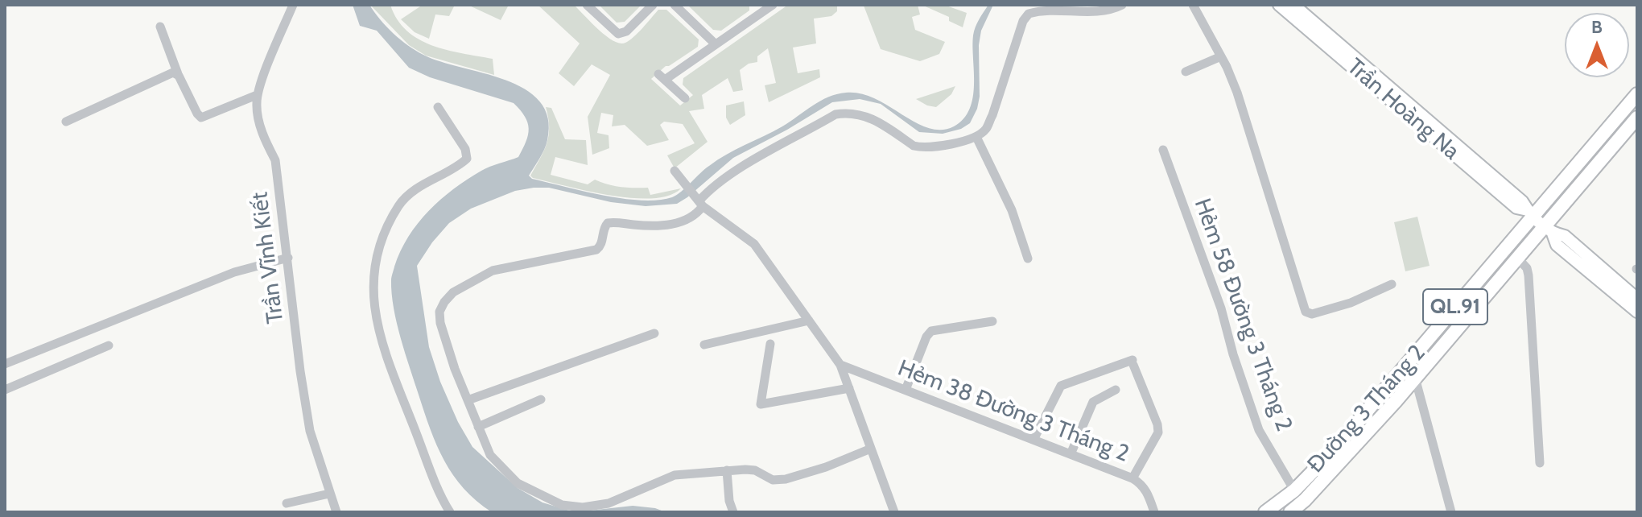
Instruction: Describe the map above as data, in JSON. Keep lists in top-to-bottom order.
{
  "streets": {
    "highway": ["QL.91", "Đường 3 Tháng 2"],
    "main road": ["Trần Hoàng Na"],
    "street": ["Trần Vĩnh Kiết", "Hẻm 58 Đường 3 Tháng 2", "Hẻm 38 Đường 3 Tháng 2"]
  },
  "crossings": [
    ["Trần Hoàng Na", "Đường 3 Tháng 2"],
    ["Hẻm 58 Đường 3 Tháng 2", "Đường 3 Tháng 2"]
  ],
  "north": "top"
}
